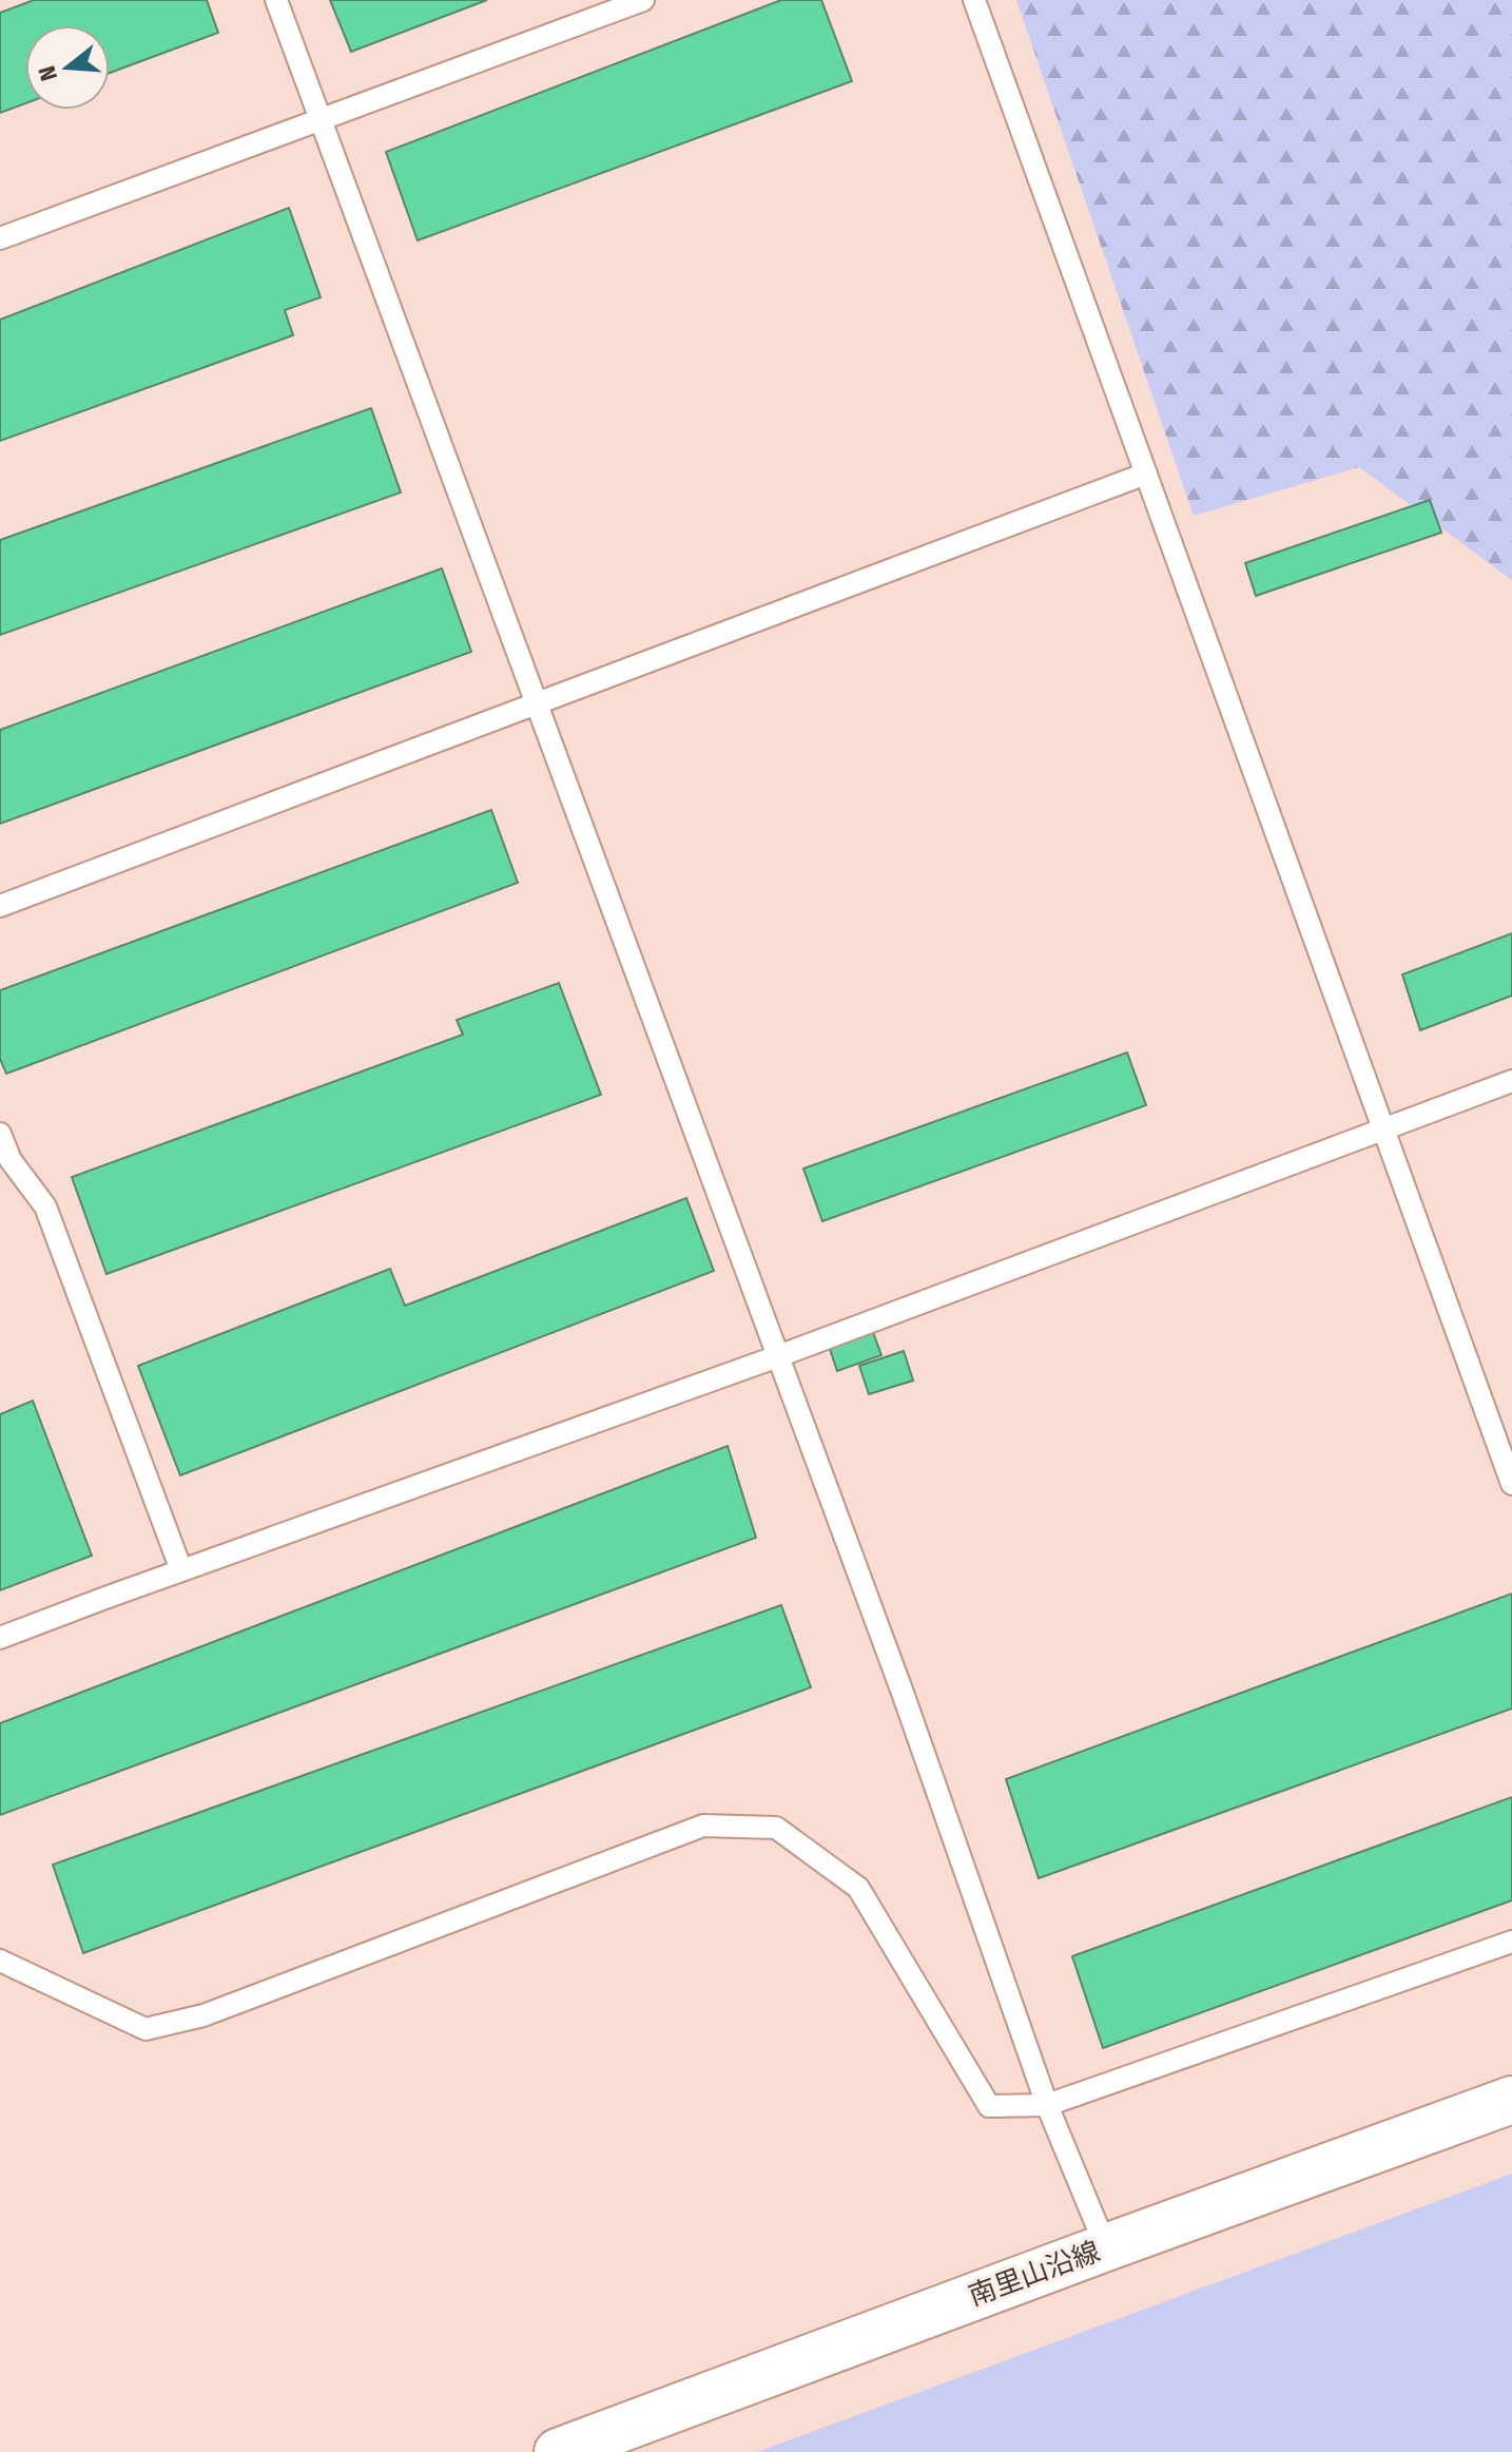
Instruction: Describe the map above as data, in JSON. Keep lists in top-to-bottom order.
{
  "streets": {
    "street": ["南里山沿線"]
  },
  "north": "left"
}
